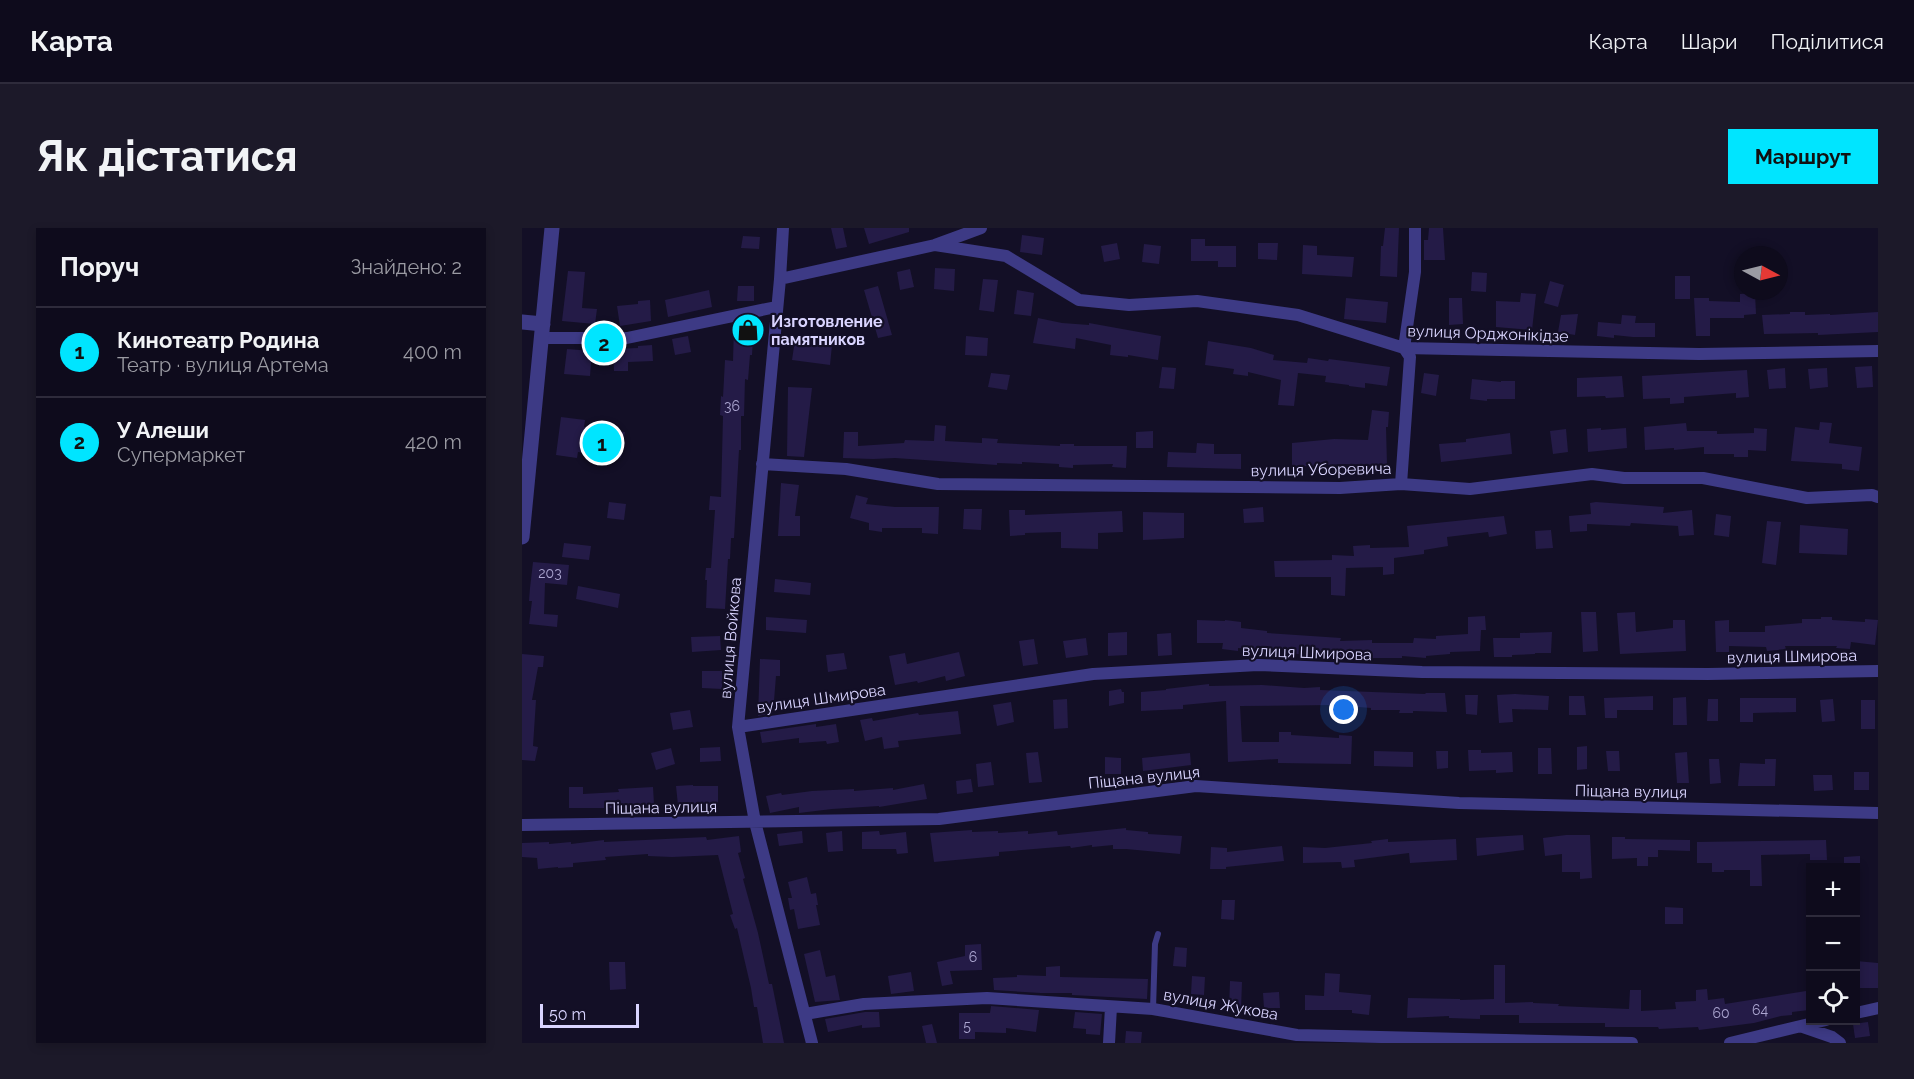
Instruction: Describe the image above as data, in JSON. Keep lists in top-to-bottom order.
{
  "streets": {
    "street": [
      "вулиця Орджонікідзе",
      "вулиця Уборевича",
      "вулиця Войкова",
      "вулиця Шмирова",
      "Піщана вулиця",
      "вулиця Жукова"
    ]
  },
  "crossings": [
    ["вулиця Уборевича", "вулиця Войкова"],
    ["вулиця Войкова", "вулиця Шмирова"],
    ["вулиця Войкова", "Піщана вулиця"],
    ["вулиця Войкова", "вулиця Жукова"]
  ],
  "places": {
    "shop": ["Изготовление памятников"]
  },
  "house_numbers": [
    "36",
    "203",
    "6",
    "64",
    "60",
    "5"
  ],
  "scale_bar": "50 m",
  "north": "right",
  "page": {
    "header": "Карта",
    "nav": ["Карта", "Шари", "Поділитися"],
    "buttons": "Маршрут",
    "title": "Як дістатися",
    "heading": ["Поруч", "Знайдено: 2"],
    "list": [
      {
        "mark": "1",
        "name": "Кинотеатр Родина",
        "note": "Театр · вулиця Артема",
        "value": "400 m"
      },
      {
        "mark": "2",
        "name": "У Алеши",
        "note": "Супермаркет",
        "value": "420 m"
      }
    ],
    "pins": ["2", "1"],
    "map_buttons": ["+", "−"],
    "scale": "50 m"
  }
}
